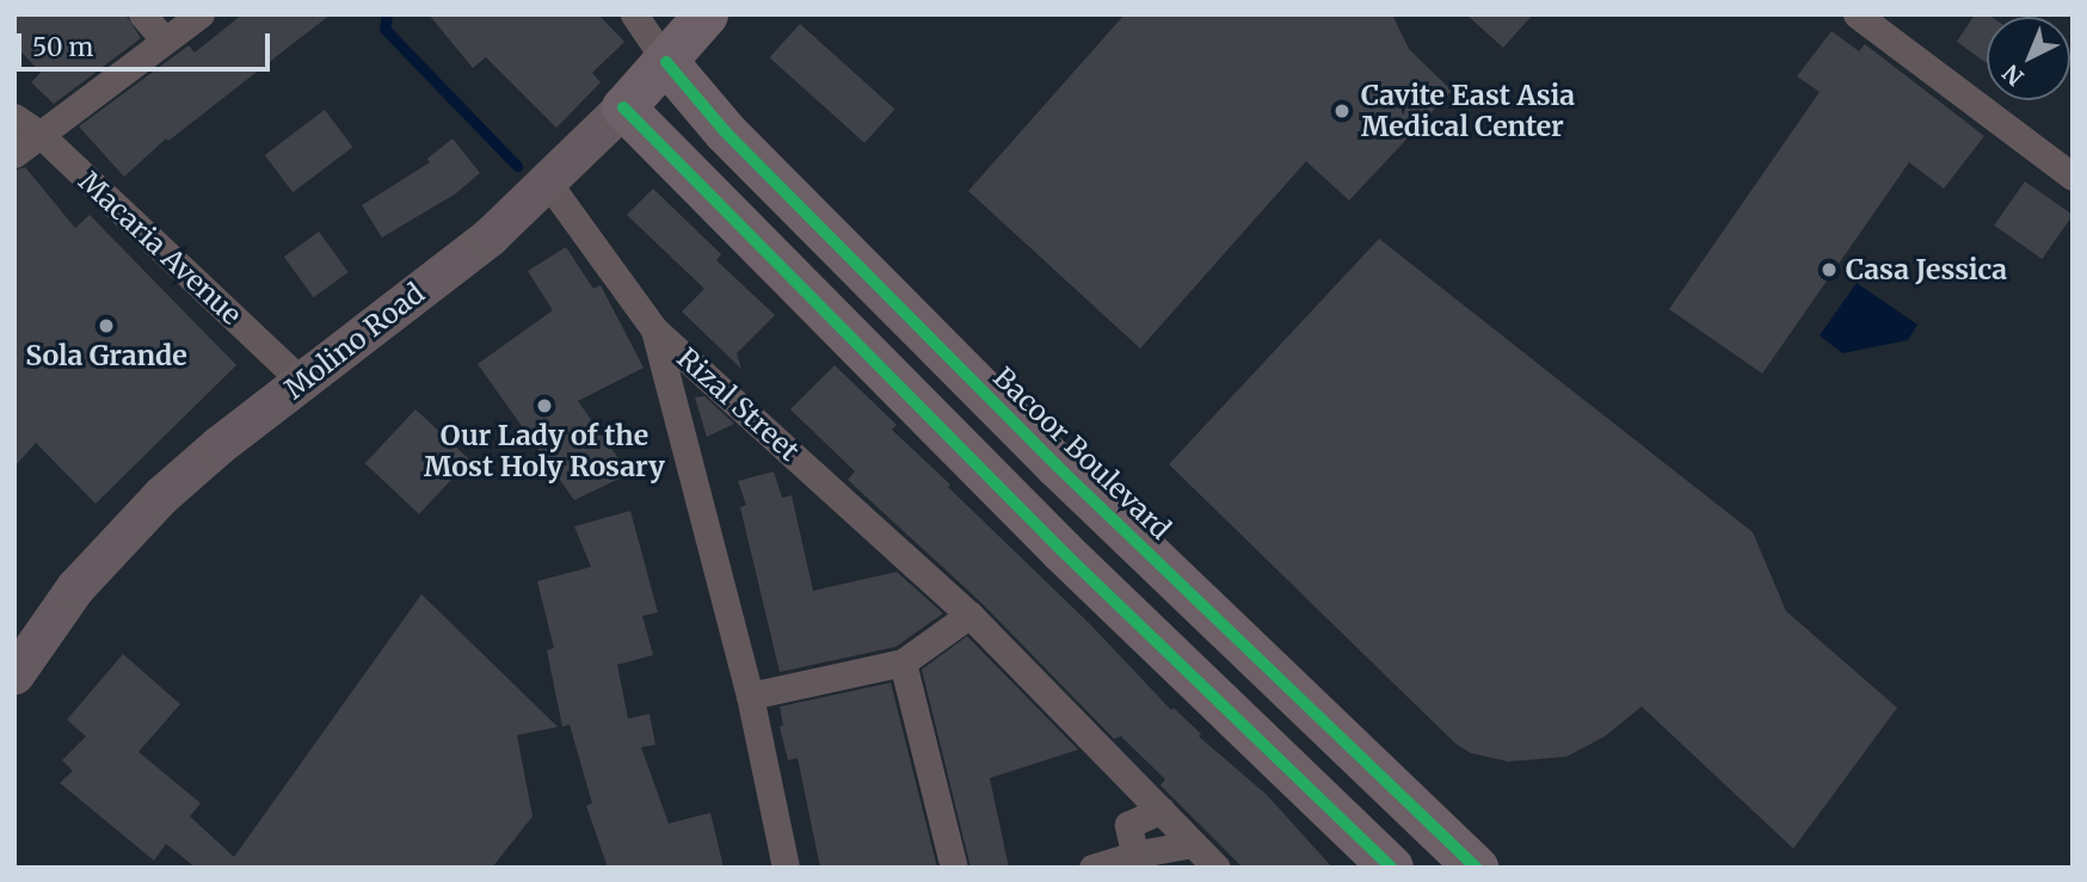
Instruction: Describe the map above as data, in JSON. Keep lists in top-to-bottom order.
{
  "streets": {
    "main road": ["Molino Road", "Bacoor Boulevard"],
    "street": ["Macaria Avenue", "Rizal Street"]
  },
  "crossings": [
    ["Macaria Avenue", "Molino Road"],
    ["Molino Road", "Bacoor Boulevard"]
  ],
  "places": [
    "Cavite East Asia Medical Center",
    "Casa Jessica",
    "Sola Grande",
    "Our Lady of the Most Holy Rosary"
  ],
  "scale_bar": "50 m",
  "north": "bottom left"
}
